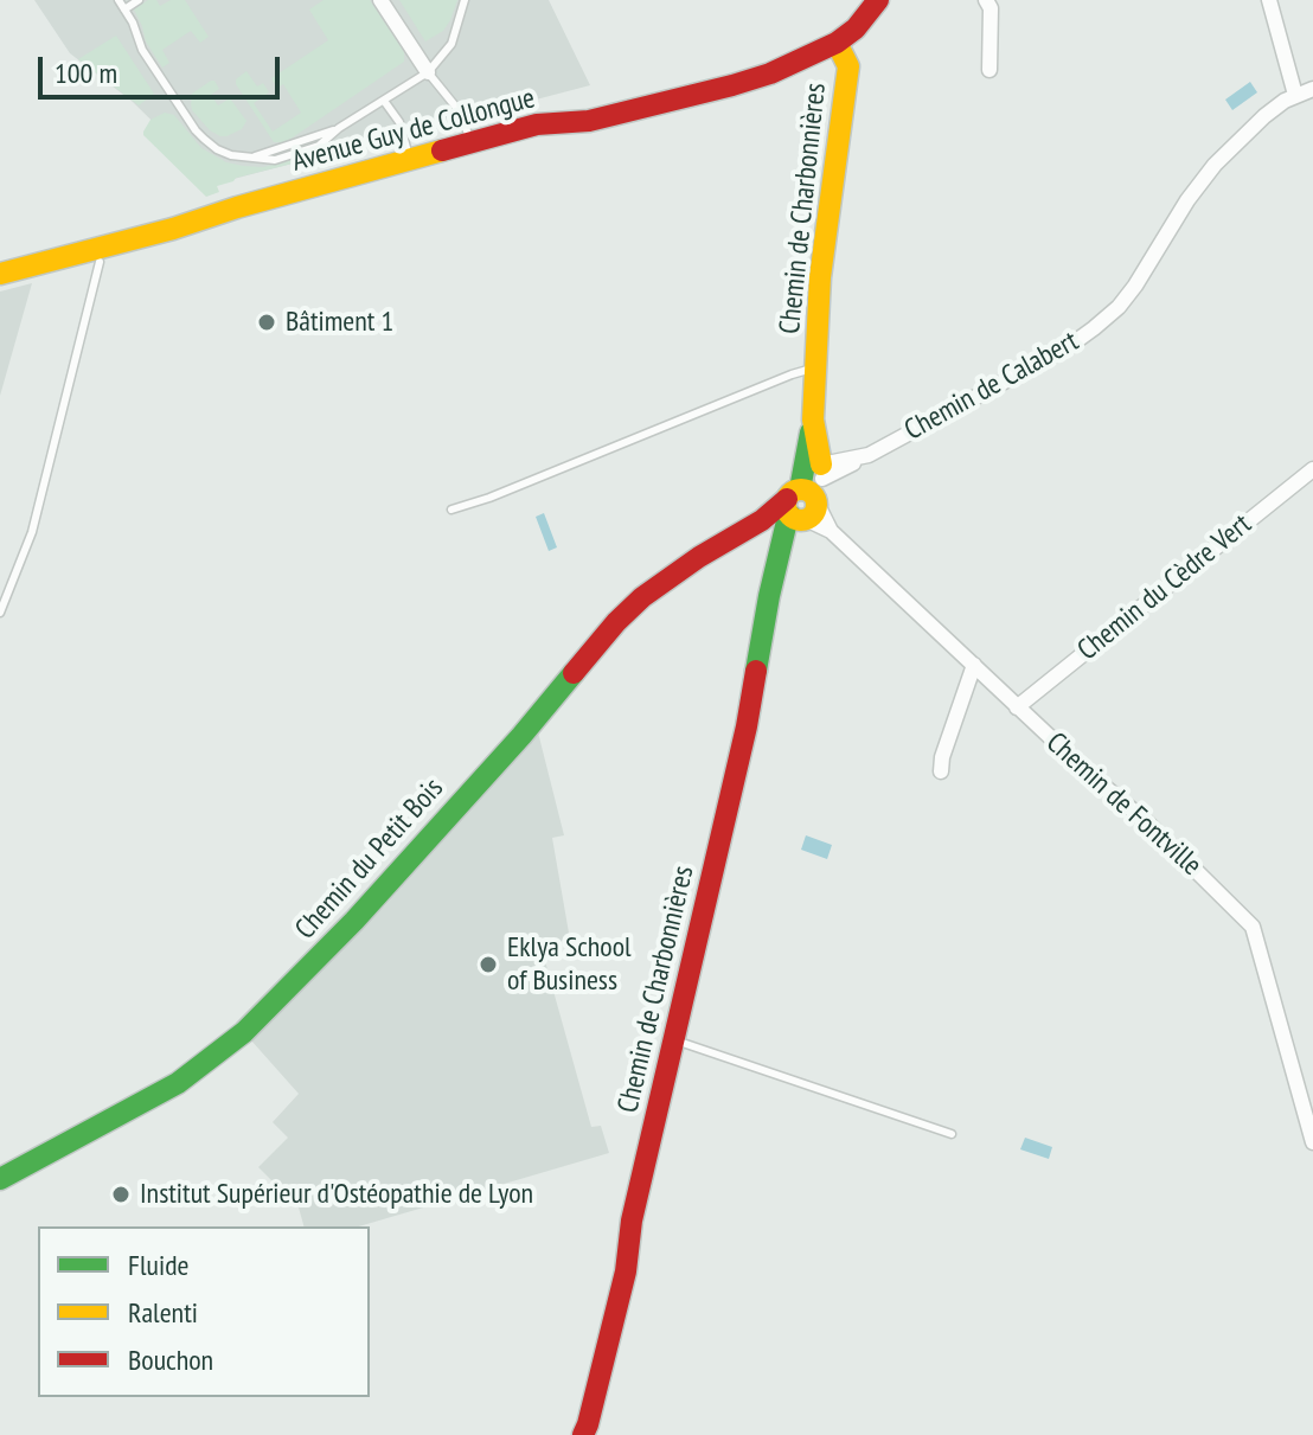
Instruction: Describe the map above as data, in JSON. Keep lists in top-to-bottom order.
{
  "streets": {
    "street": [
      "Avenue Guy de Collongue",
      "Chemin de Charbonnières",
      "Chemin de Calabert",
      "Chemin du Cèdre Vert",
      "Chemin de Fontville",
      "Chemin du Petit Bois"
    ]
  },
  "crossings": [
    ["Avenue Guy de Collongue", "Chemin de Charbonnières"],
    ["Chemin de Charbonnières", "Chemin de Calabert"],
    ["Chemin de Charbonnières", "Chemin de Fontville"],
    ["Chemin de Charbonnières", "Chemin du Petit Bois"],
    ["Chemin de Calabert", "Chemin de Fontville"],
    ["Chemin de Calabert", "Chemin du Petit Bois"],
    ["Chemin du Cèdre Vert", "Chemin de Fontville"],
    ["Chemin de Fontville", "Chemin du Petit Bois"]
  ],
  "places": ["Bâtiment 1", "Eklya School of Business", "Institut Supérieur d'Ostéopathie de Lyon"],
  "legend": ["Fluide", "Ralenti", "Bouchon"],
  "scale_bar": "100 m"
}
